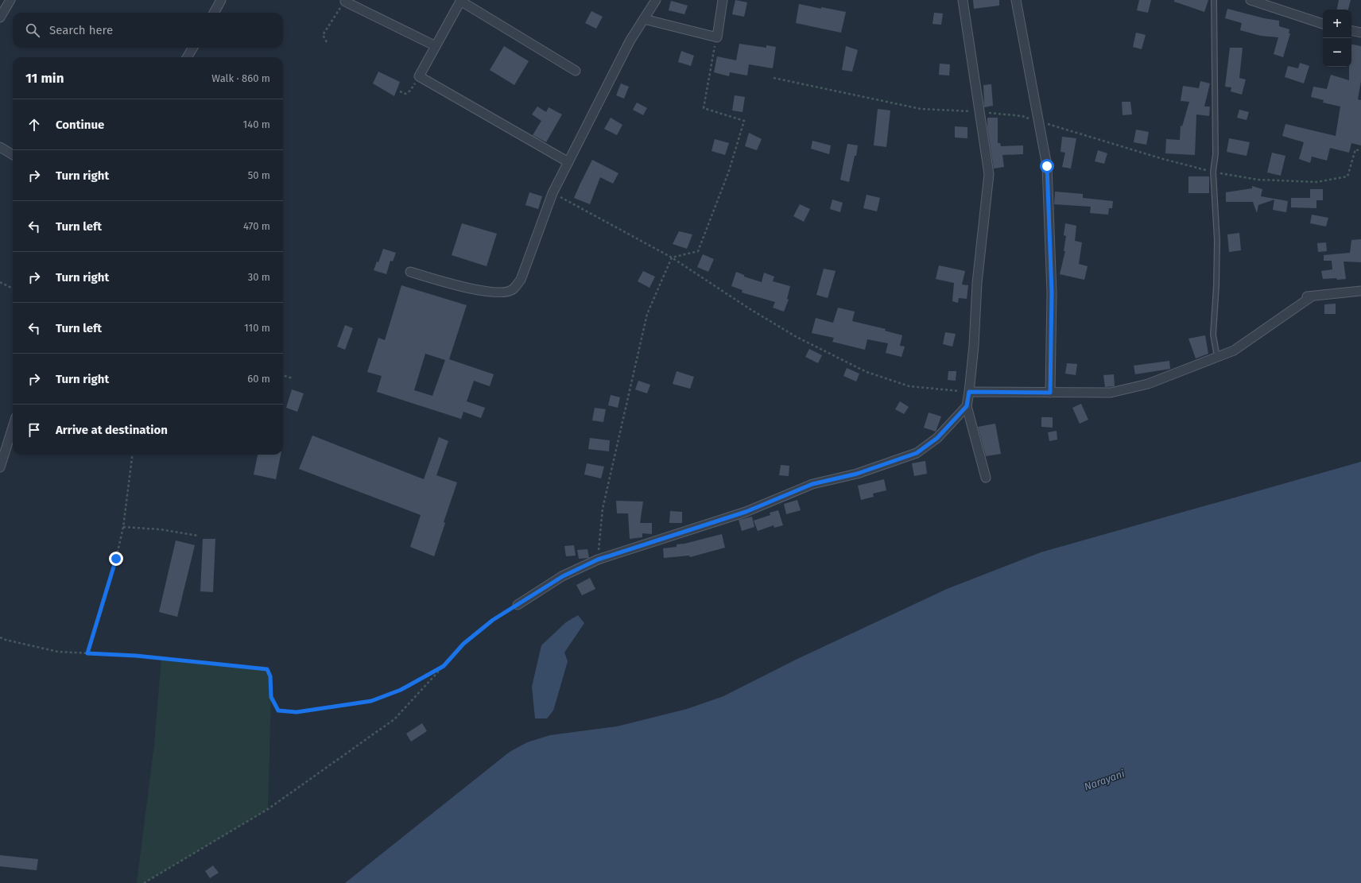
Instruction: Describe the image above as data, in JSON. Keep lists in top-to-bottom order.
{
  "water": ["Narayani"],
  "page": {
    "map_buttons": ["+", "−"],
    "search": "Search here",
    "heading": ["11 min", "Walk · 860 m"],
    "list": [
      ["Continue", "140 m"],
      ["Turn right", "50 m"],
      ["Turn left", "470 m"],
      ["Turn right", "30 m"],
      ["Turn left", "110 m"],
      ["Turn right", "60 m"],
      "Arrive at destination"
    ]
  }
}
